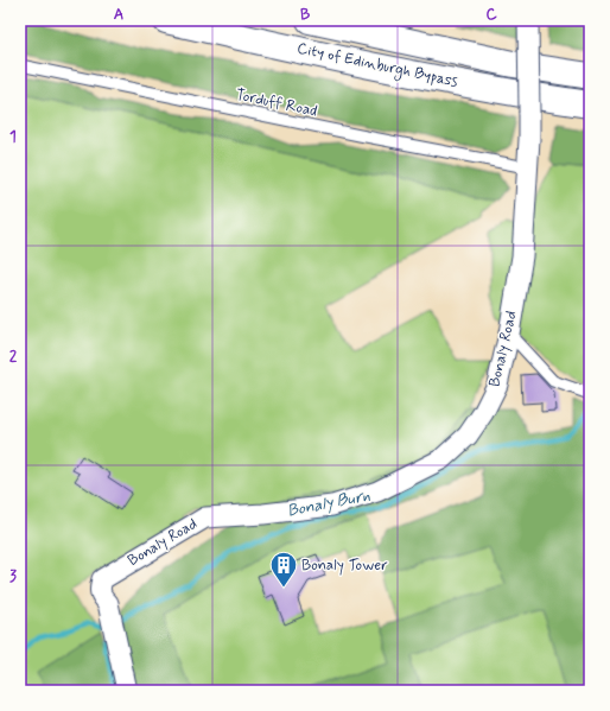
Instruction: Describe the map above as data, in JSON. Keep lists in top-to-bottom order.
{
  "streets": {
    "highway": ["City of Edinburgh Bypass"],
    "street": ["Bonaly Road"],
    "lane": ["Torduff Road"]
  },
  "crossings": [
    ["Torduff Road", "Bonaly Road"]
  ],
  "water": ["Bonaly Burn"],
  "places": {
    "building": ["Bonaly Tower"]
  },
  "grid": {
    "columns": ["A", "B", "C"],
    "rows": ["1", "2", "3"]
  }
}
